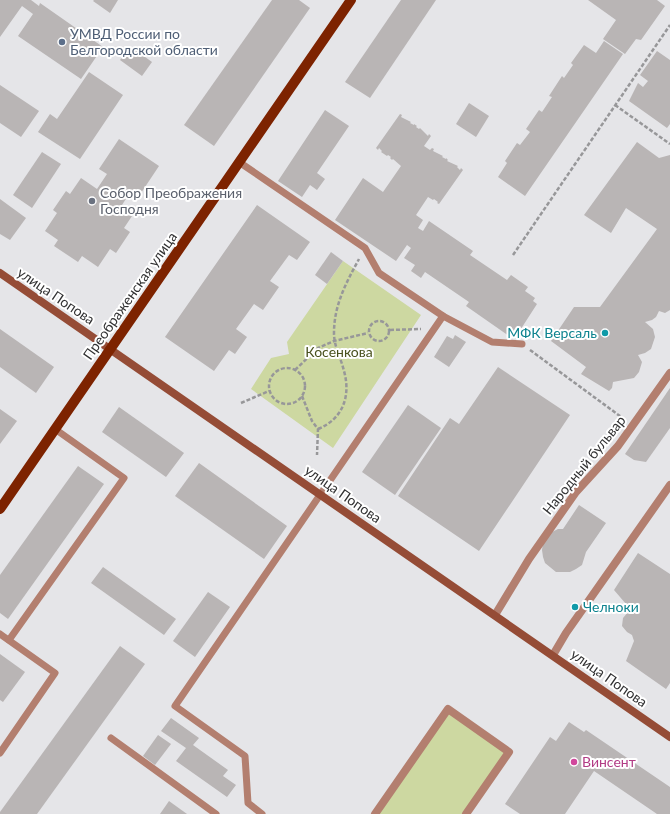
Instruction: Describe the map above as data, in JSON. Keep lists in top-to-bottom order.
{
  "streets": {
    "main road": ["улица Попова", "Преображенская улица"],
    "street": ["Народный бульвар"]
  },
  "crossings": [
    ["улица Попова", "Преображенская улица"],
    ["улица Попова", "Народный бульвар"]
  ],
  "parks": ["Косенкова"],
  "places": [
    "УМВД России по Белгородской области",
    "Собор Преображения Господня",
    "МФК Версаль",
    "Челноки",
    "Винсент"
  ]
}
